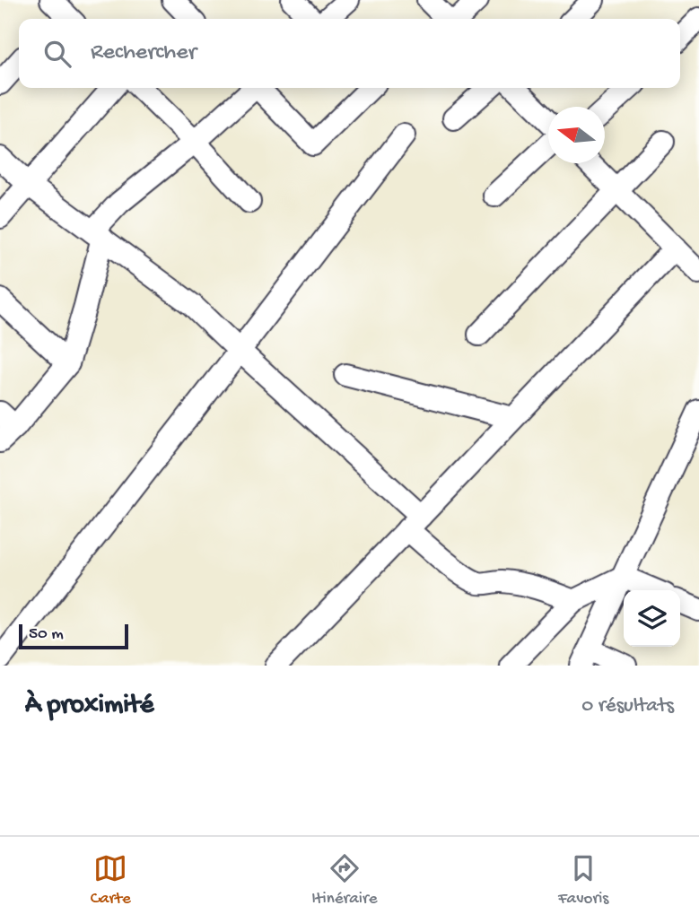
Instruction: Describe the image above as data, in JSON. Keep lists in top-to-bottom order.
{
  "scale_bar": "50 m",
  "north": "left",
  "page": {
    "search": "Rechercher",
    "scale": "50 m",
    "heading": ["À proximité", "0 résultats"],
    "nav": ["Carte", "Itinéraire", "Favoris"]
  }
}
